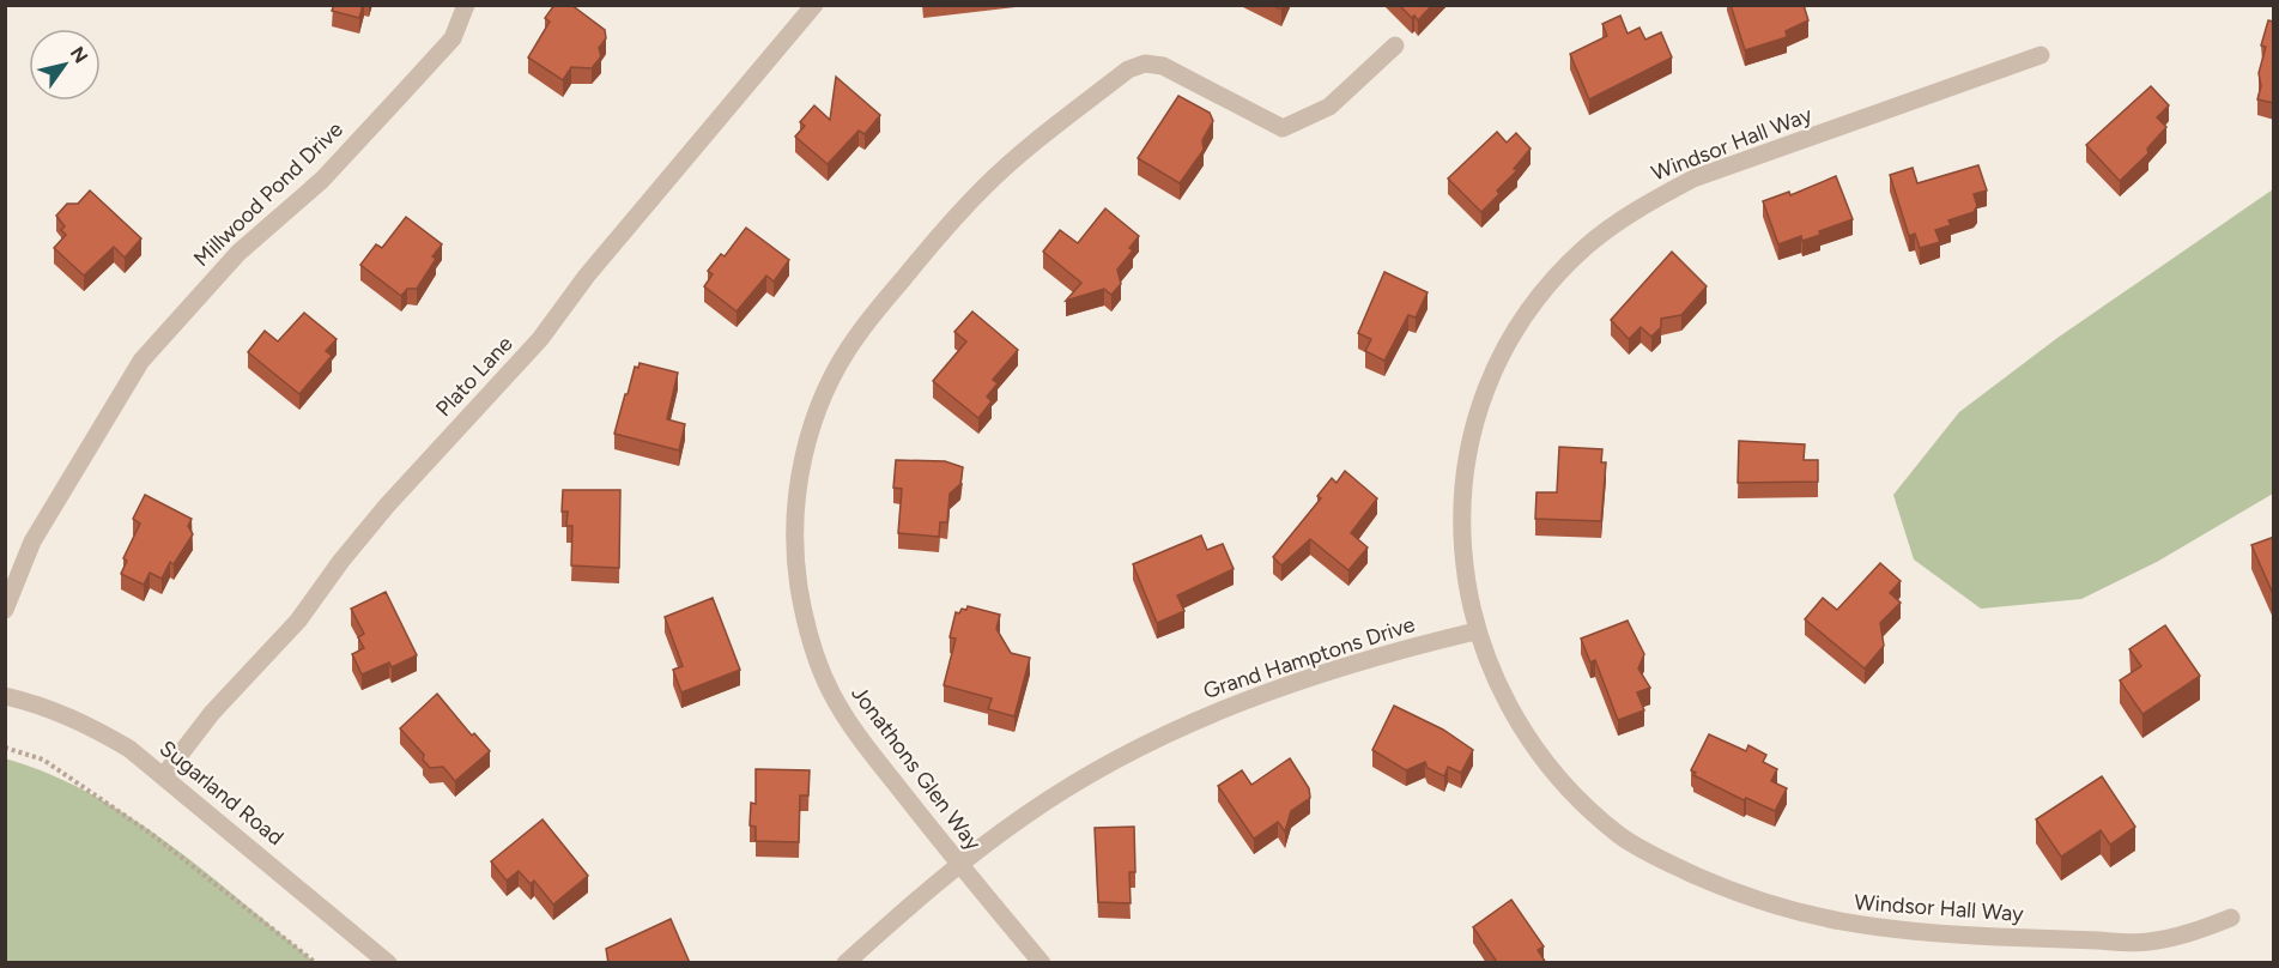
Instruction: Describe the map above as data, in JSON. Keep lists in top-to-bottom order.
{
  "streets": {
    "street": [
      "Windsor Hall Way",
      "Millwood Pond Drive",
      "Plato Lane",
      "Grand Hamptons Drive",
      "Jonathons Glen Way",
      "Sugarland Road"
    ]
  },
  "crossings": [
    ["Windsor Hall Way", "Grand Hamptons Drive"],
    ["Plato Lane", "Sugarland Road"],
    ["Grand Hamptons Drive", "Jonathons Glen Way"]
  ],
  "north": "top right"
}
